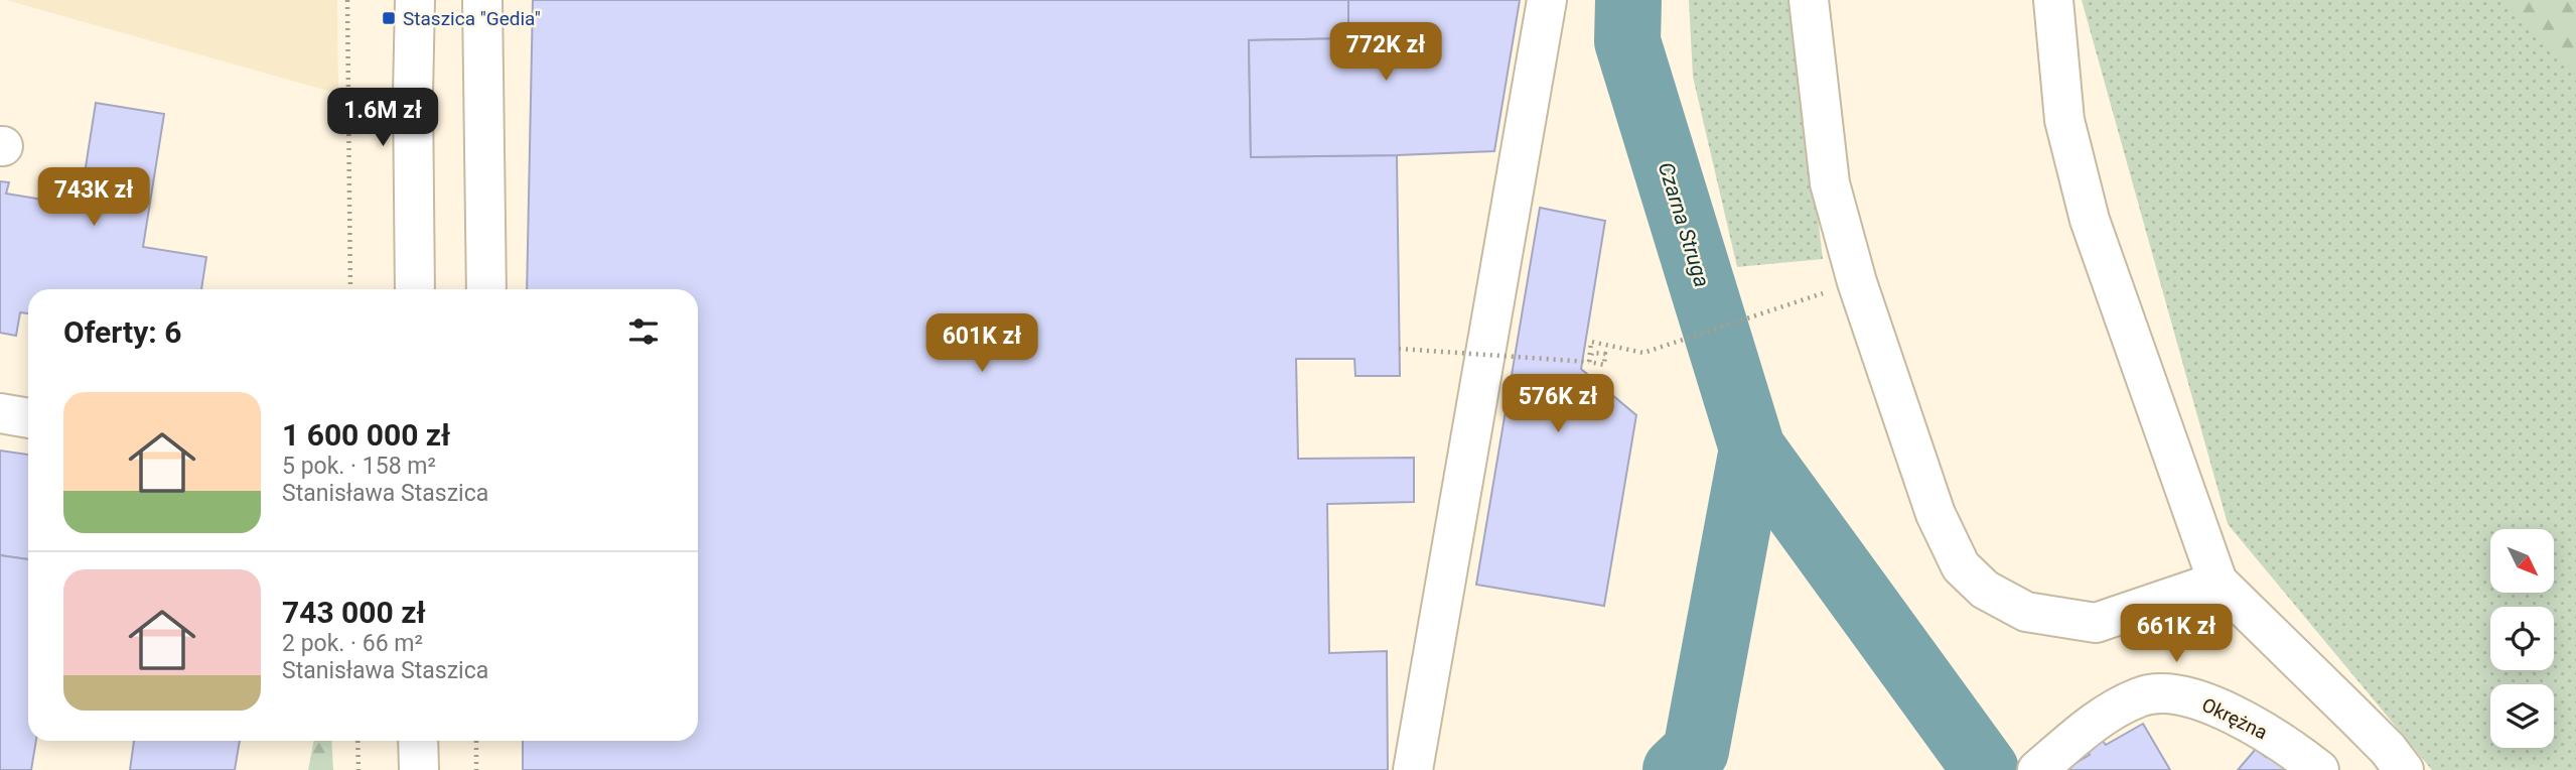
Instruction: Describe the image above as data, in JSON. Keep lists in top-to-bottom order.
{
  "streets": {
    "street": ["Okrężna"]
  },
  "water": ["Czarna Struga"],
  "places": {
    "transit": ["Staszica \"Gedia\""]
  },
  "north": "bottom right",
  "page": {
    "price": [
      "772K zł",
      "1.6M zł",
      "743K zł",
      "601K zł",
      "576K zł",
      "661K zł"
    ],
    "heading": "Oferty: 6",
    "list": [
      {
        "name": "1 600 000 zł",
        "note": "5 pok. · 158 m² · Stanisława Staszica"
      },
      {
        "name": "743 000 zł",
        "note": "2 pok. · 66 m² · Stanisława Staszica"
      }
    ]
  }
}
